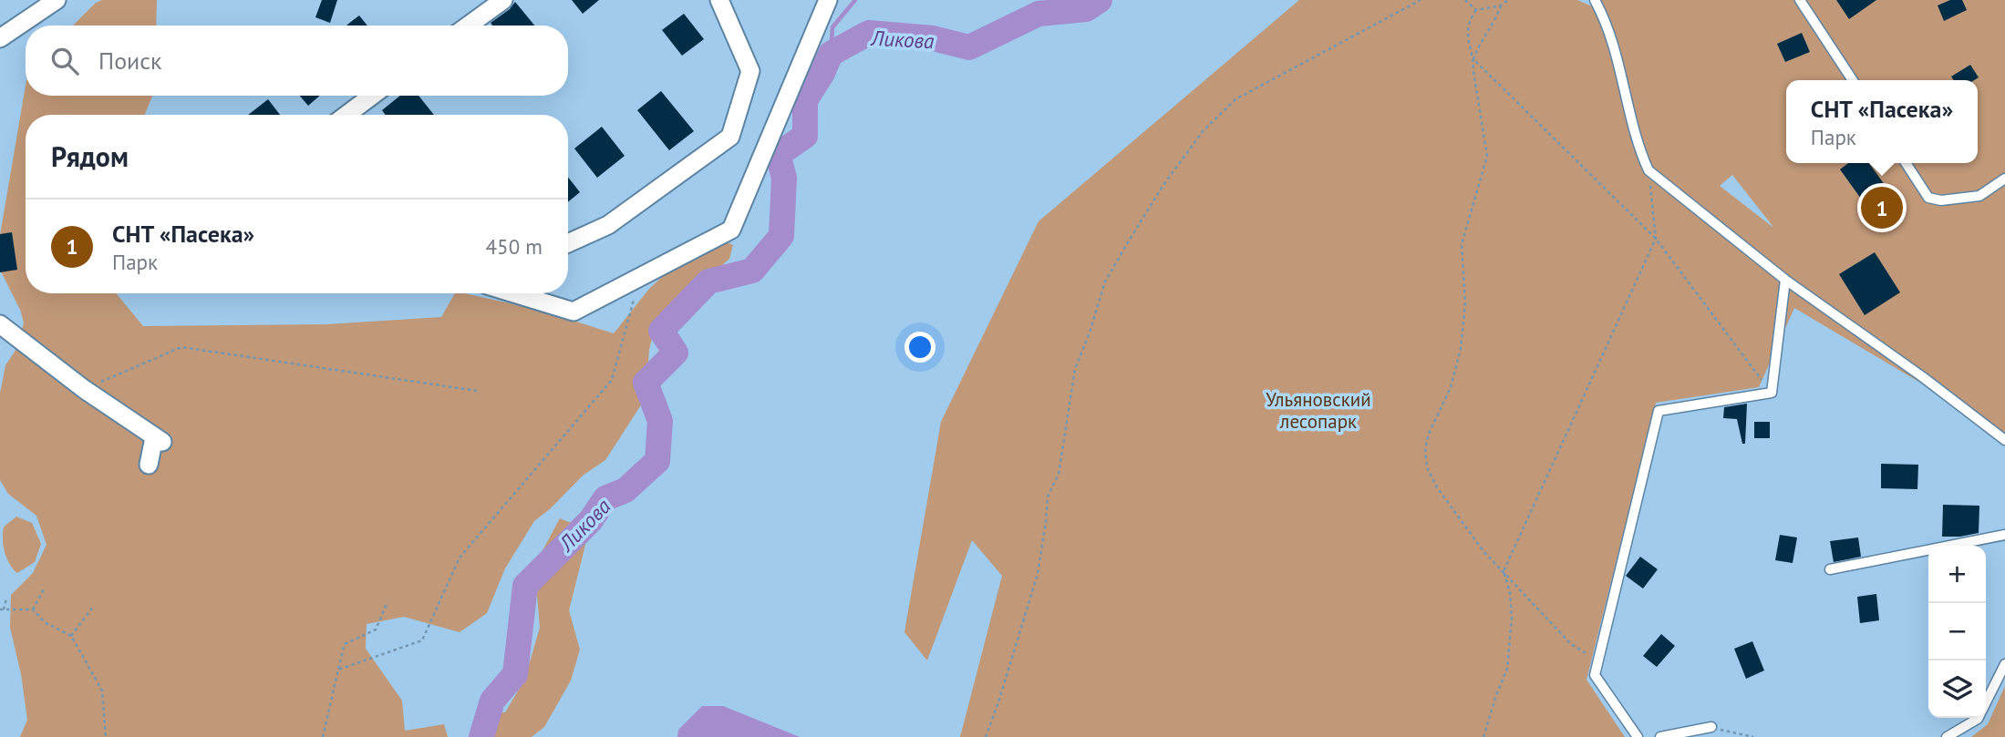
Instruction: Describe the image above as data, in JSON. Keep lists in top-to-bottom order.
{
  "water": ["Ликова"],
  "parks": ["Ульяновский лесопарк"],
  "page": {
    "search": "Поиск",
    "popup": ["СНТ «Пасека»", "Парк"],
    "heading": "Рядом",
    "pins": "1",
    "list": [
      {
        "mark": "1",
        "name": "СНТ «Пасека»",
        "note": "Парк",
        "value": "450 m"
      }
    ],
    "map_buttons": ["+", "−"]
  }
}
